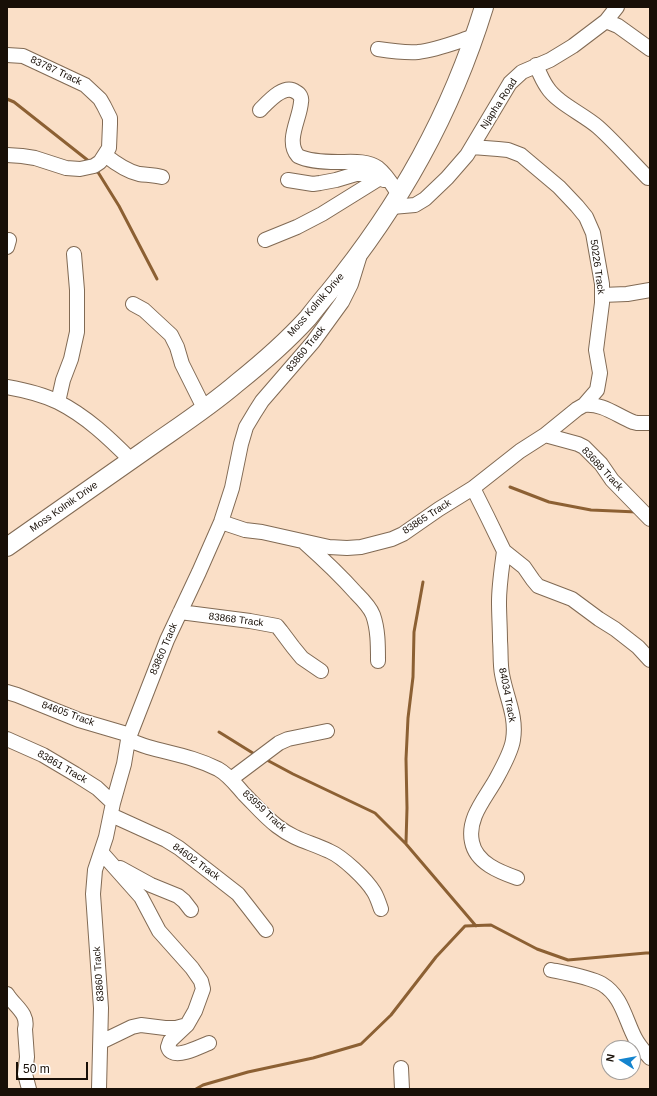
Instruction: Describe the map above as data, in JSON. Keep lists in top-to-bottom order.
{
  "streets": {
    "main road": ["Moss Kolnik Drive"],
    "street": [
      "83787 Track",
      "Njapha Road",
      "50226 Track",
      "83860 Track",
      "83688 Track",
      "83865 Track",
      "83868 Track",
      "84034 Track",
      "84605 Track",
      "83861 Track",
      "83959 Track",
      "84602 Track"
    ]
  },
  "crossings": [
    ["Njapha Road", "50226 Track"],
    ["Njapha Road", "Moss Kolnik Drive"],
    ["50226 Track", "83865 Track"],
    ["Moss Kolnik Drive", "83860 Track"],
    ["83860 Track", "83865 Track"],
    ["83860 Track", "83868 Track"],
    ["83860 Track", "84605 Track"],
    ["83860 Track", "83861 Track"],
    ["83860 Track", "83959 Track"],
    ["83860 Track", "84602 Track"],
    ["83688 Track", "83865 Track"],
    ["84605 Track", "83959 Track"],
    ["83861 Track", "84602 Track"]
  ],
  "scale_bar": "50 m",
  "north": "left"
}
